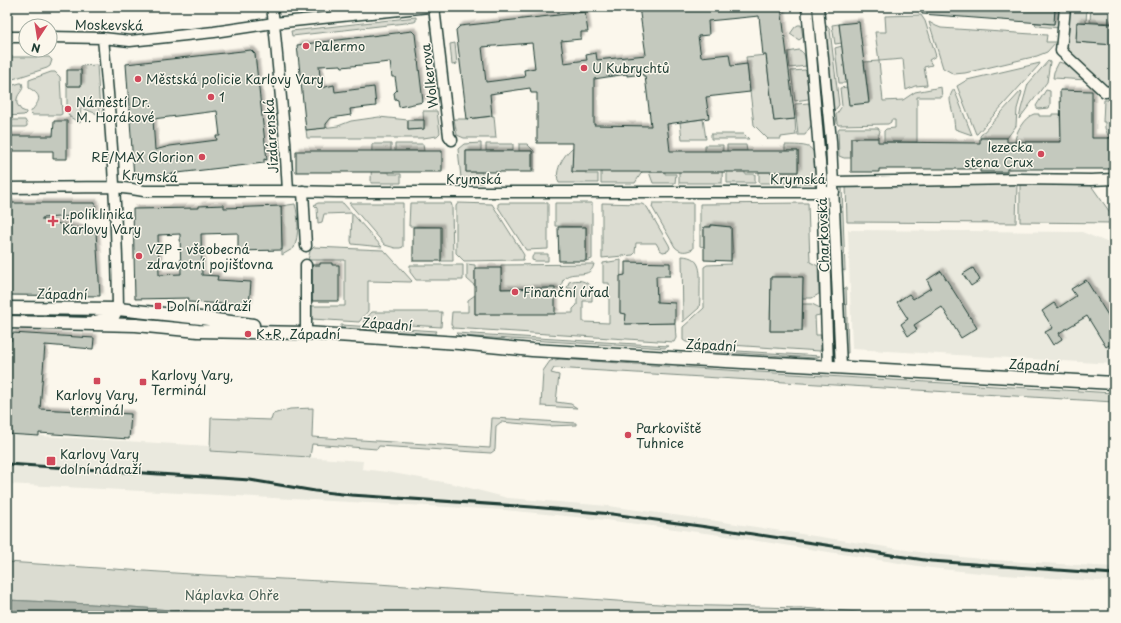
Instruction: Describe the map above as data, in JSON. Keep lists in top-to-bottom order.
{
  "streets": {
    "street": [
      "Moskevská",
      "Wolkerova",
      "Jízdárenská",
      "Krymská",
      "Charkovská",
      "Západní"
    ]
  },
  "crossings": [
    ["Moskevská", "Jízdárenská"],
    ["Jízdárenská", "Krymská"],
    ["Krymská", "Charkovská"],
    ["Charkovská", "Západní"]
  ],
  "parks": ["Náplavka Ohře"],
  "places": {
    "other": [
      "Palermo",
      "U Kubrychtů",
      "Městská policie Karlovy Vary",
      "1",
      "Náměstí Dr. M. Horákové",
      "lezecka stena Crux",
      "RE/MAX Glorion",
      "VZP - všeobecná zdravotní pojišťovna",
      "Finanční úřad",
      "K+R, Západní",
      "Parkoviště Tuhnice"
    ],
    "health": ["I.poliklinika Karlovy Vary"],
    "transit": [
      "Dolní nádraží",
      "Karlovy Vary, terminál",
      "Karlovy Vary, Terminál",
      "Karlovy Vary dolní nádraží"
    ]
  },
  "north": "bottom"
}
